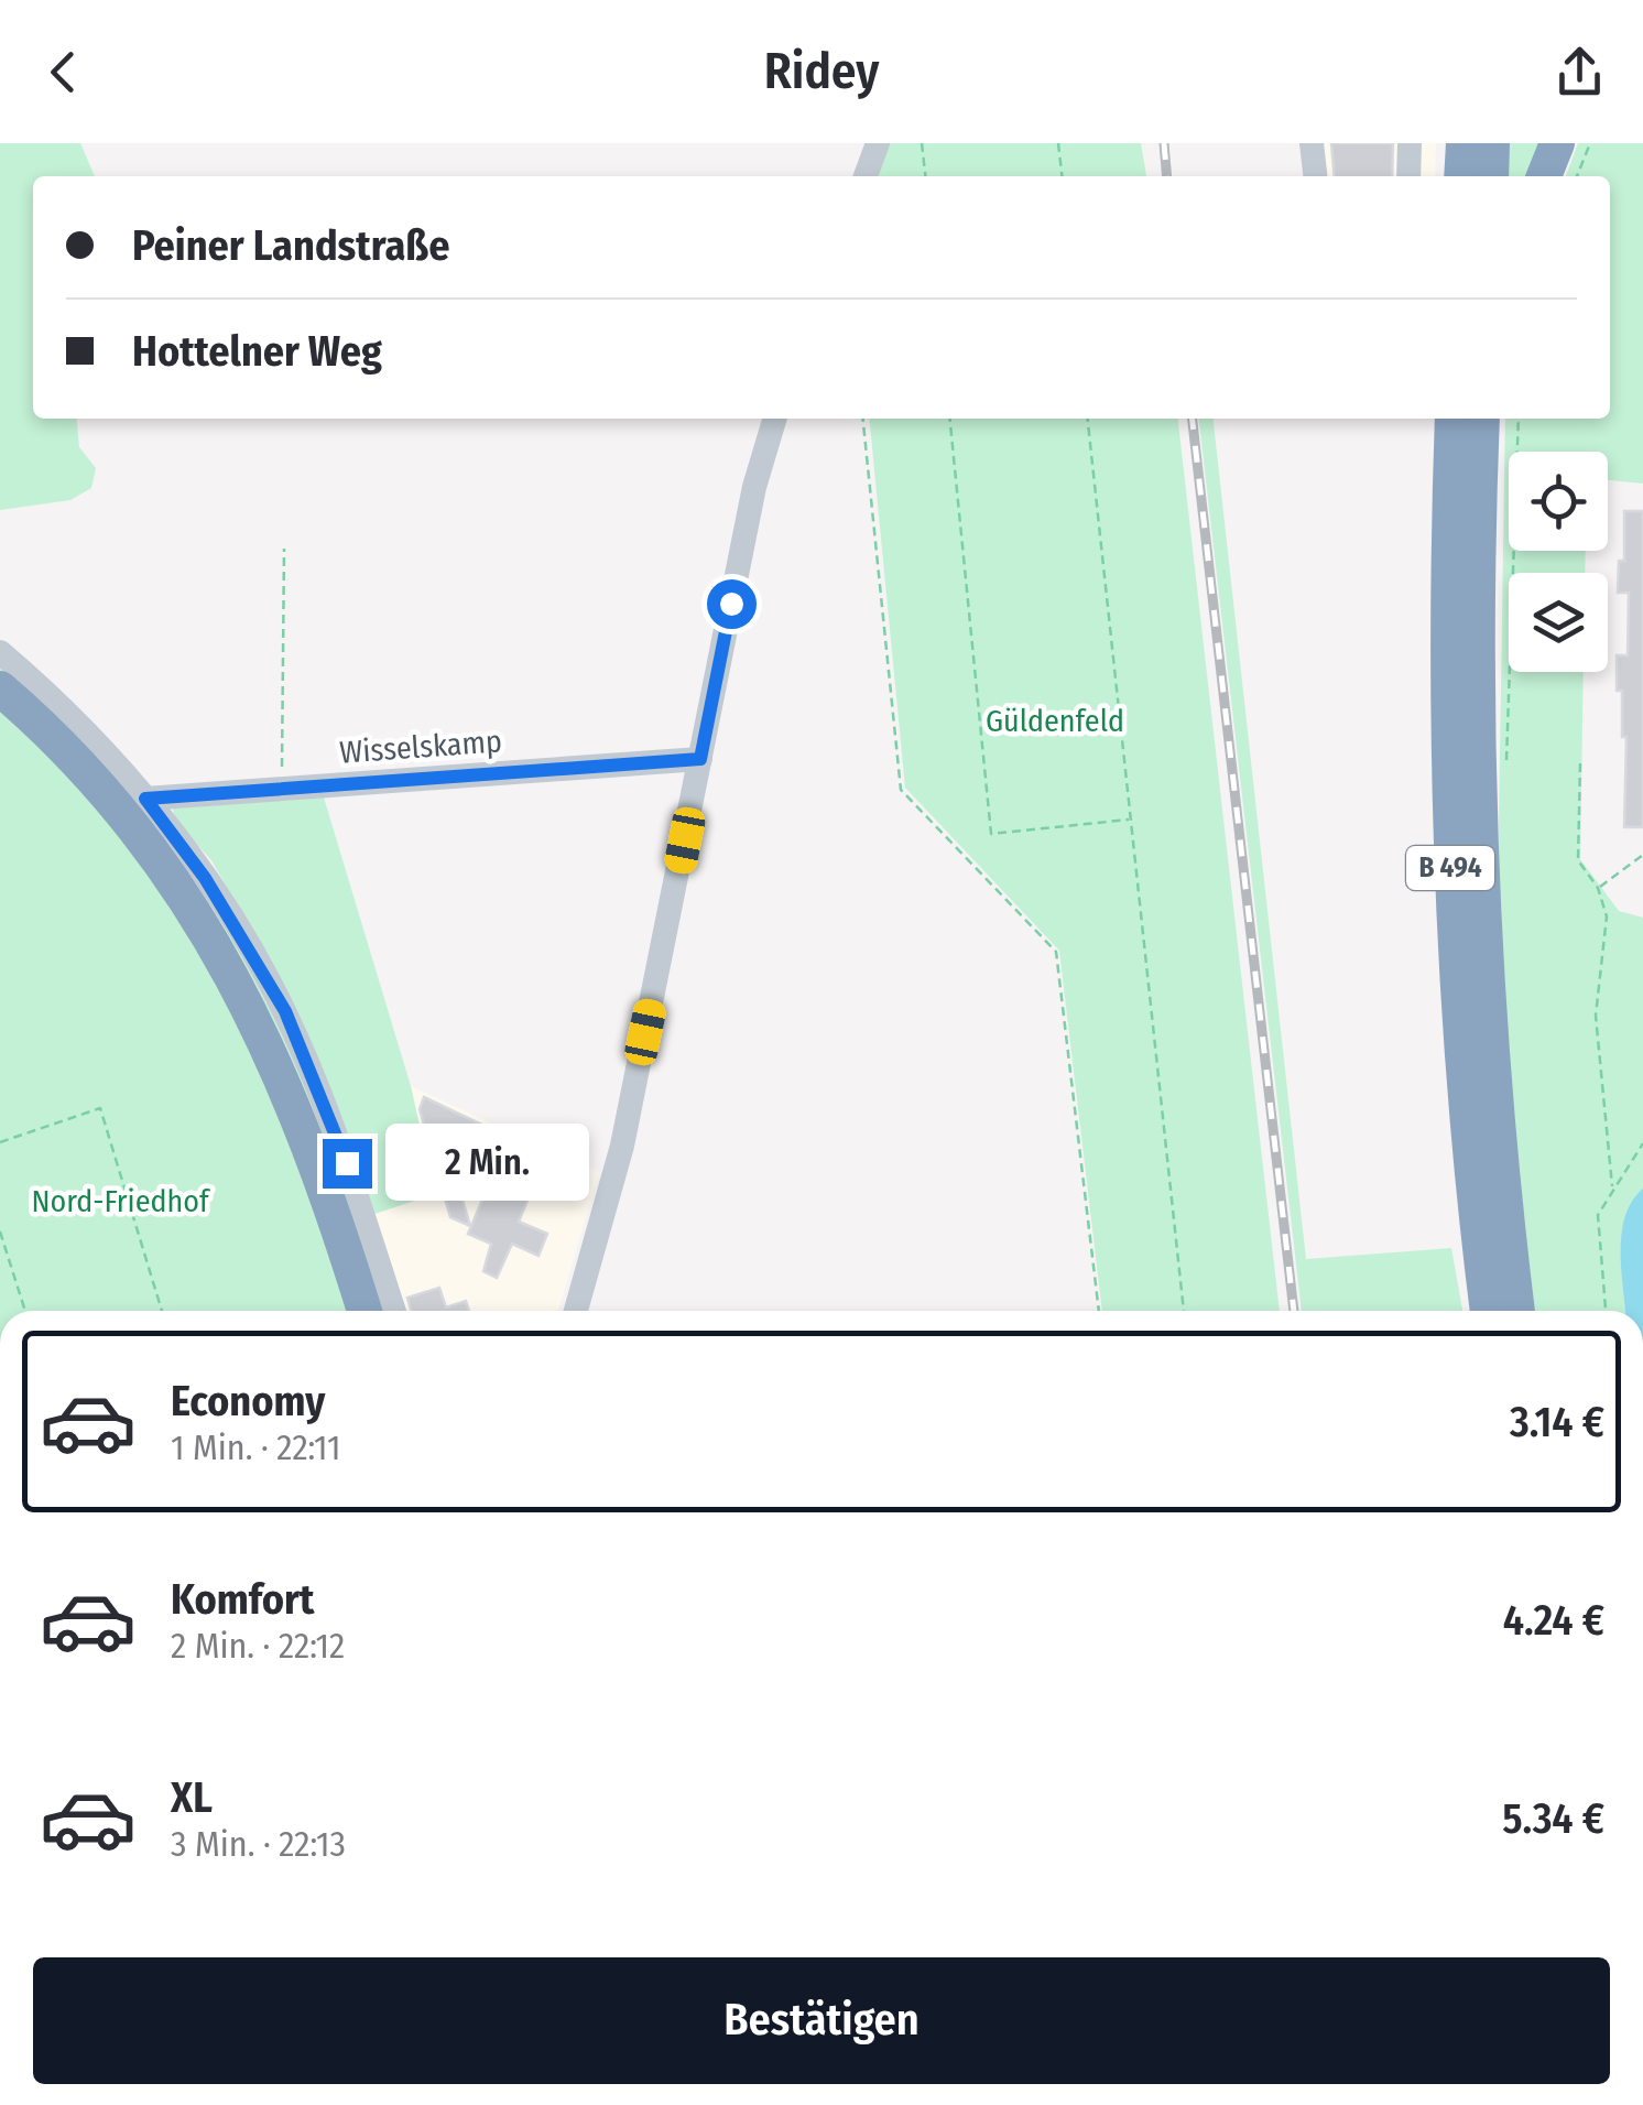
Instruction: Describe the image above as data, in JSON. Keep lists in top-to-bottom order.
{
  "streets": {
    "highway": ["B 494"],
    "street": ["Wisselskamp"]
  },
  "parks": ["Güldenfeld", "Nord-Friedhof"],
  "page": {
    "header": "Ridey",
    "banner": ["Peiner Landstraße", "Hottelner Weg"],
    "bubble": "2 Min.",
    "list": [
      {
        "name": "Economy",
        "note": "1 Min. · 22:11",
        "value": "3.14 €"
      },
      {
        "name": "Komfort",
        "note": "2 Min. · 22:12",
        "value": "4.24 €"
      },
      {
        "name": "XL",
        "note": "3 Min. · 22:13",
        "value": "5.34 €"
      }
    ],
    "buttons": "Bestätigen"
  }
}
